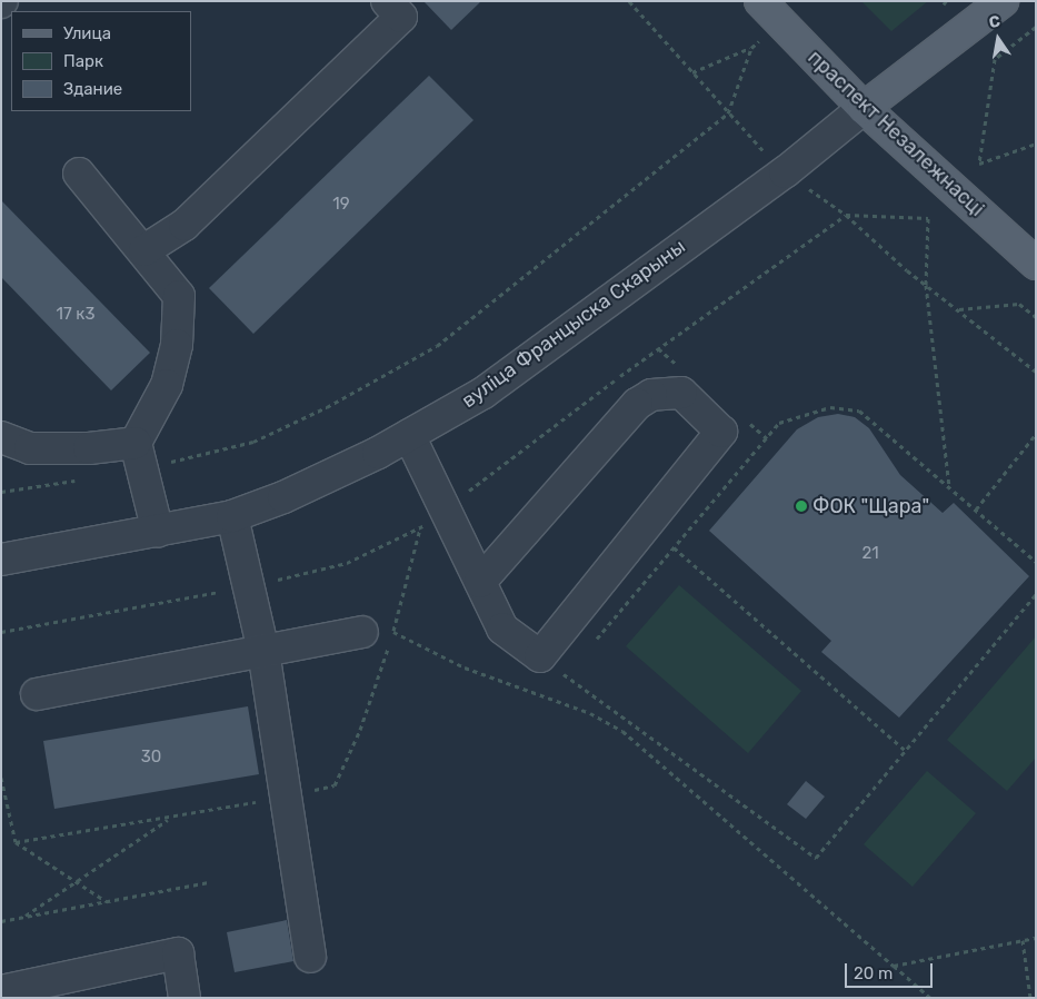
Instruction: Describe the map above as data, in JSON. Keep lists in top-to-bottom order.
{
  "streets": {
    "main road": ["праспект Незалежнасці"],
    "street": ["вуліца Францыска Скарыны"]
  },
  "crossings": [
    ["праспект Незалежнасці", "вуліца Францыска Скарыны"]
  ],
  "places": ["ФОК \"Щара\""],
  "house_numbers": [
    "19",
    "17 к3",
    "21",
    "30"
  ],
  "legend": ["Улица", "Парк", "Здание"],
  "scale_bar": "20 m",
  "north": "top"
}
